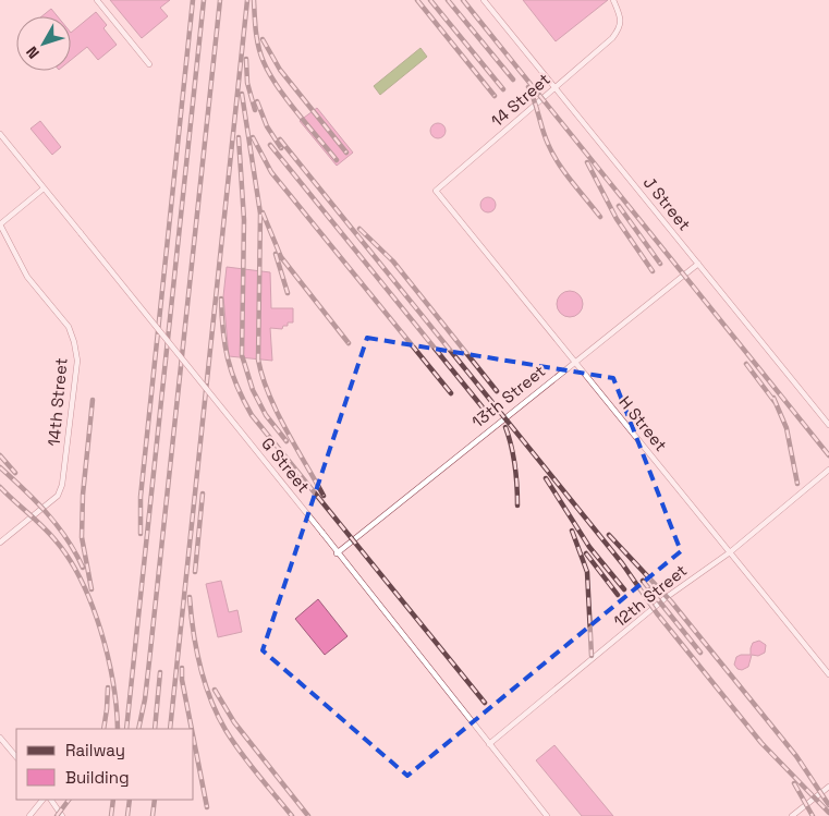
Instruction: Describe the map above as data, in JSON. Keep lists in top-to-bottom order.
{
  "streets": {
    "lane": [
      "14 Street",
      "J Street",
      "13th Street",
      "14th Street",
      "H Street",
      "G Street",
      "12th Street"
    ]
  },
  "crossings": [
    ["14 Street", "J Street"],
    ["14 Street", "H Street"],
    ["J Street", "13th Street"],
    ["13th Street", "H Street"],
    ["13th Street", "G Street"],
    ["H Street", "12th Street"],
    ["G Street", "12th Street"]
  ],
  "legend": ["Railway", "Building"],
  "north": "bottom left"
}
